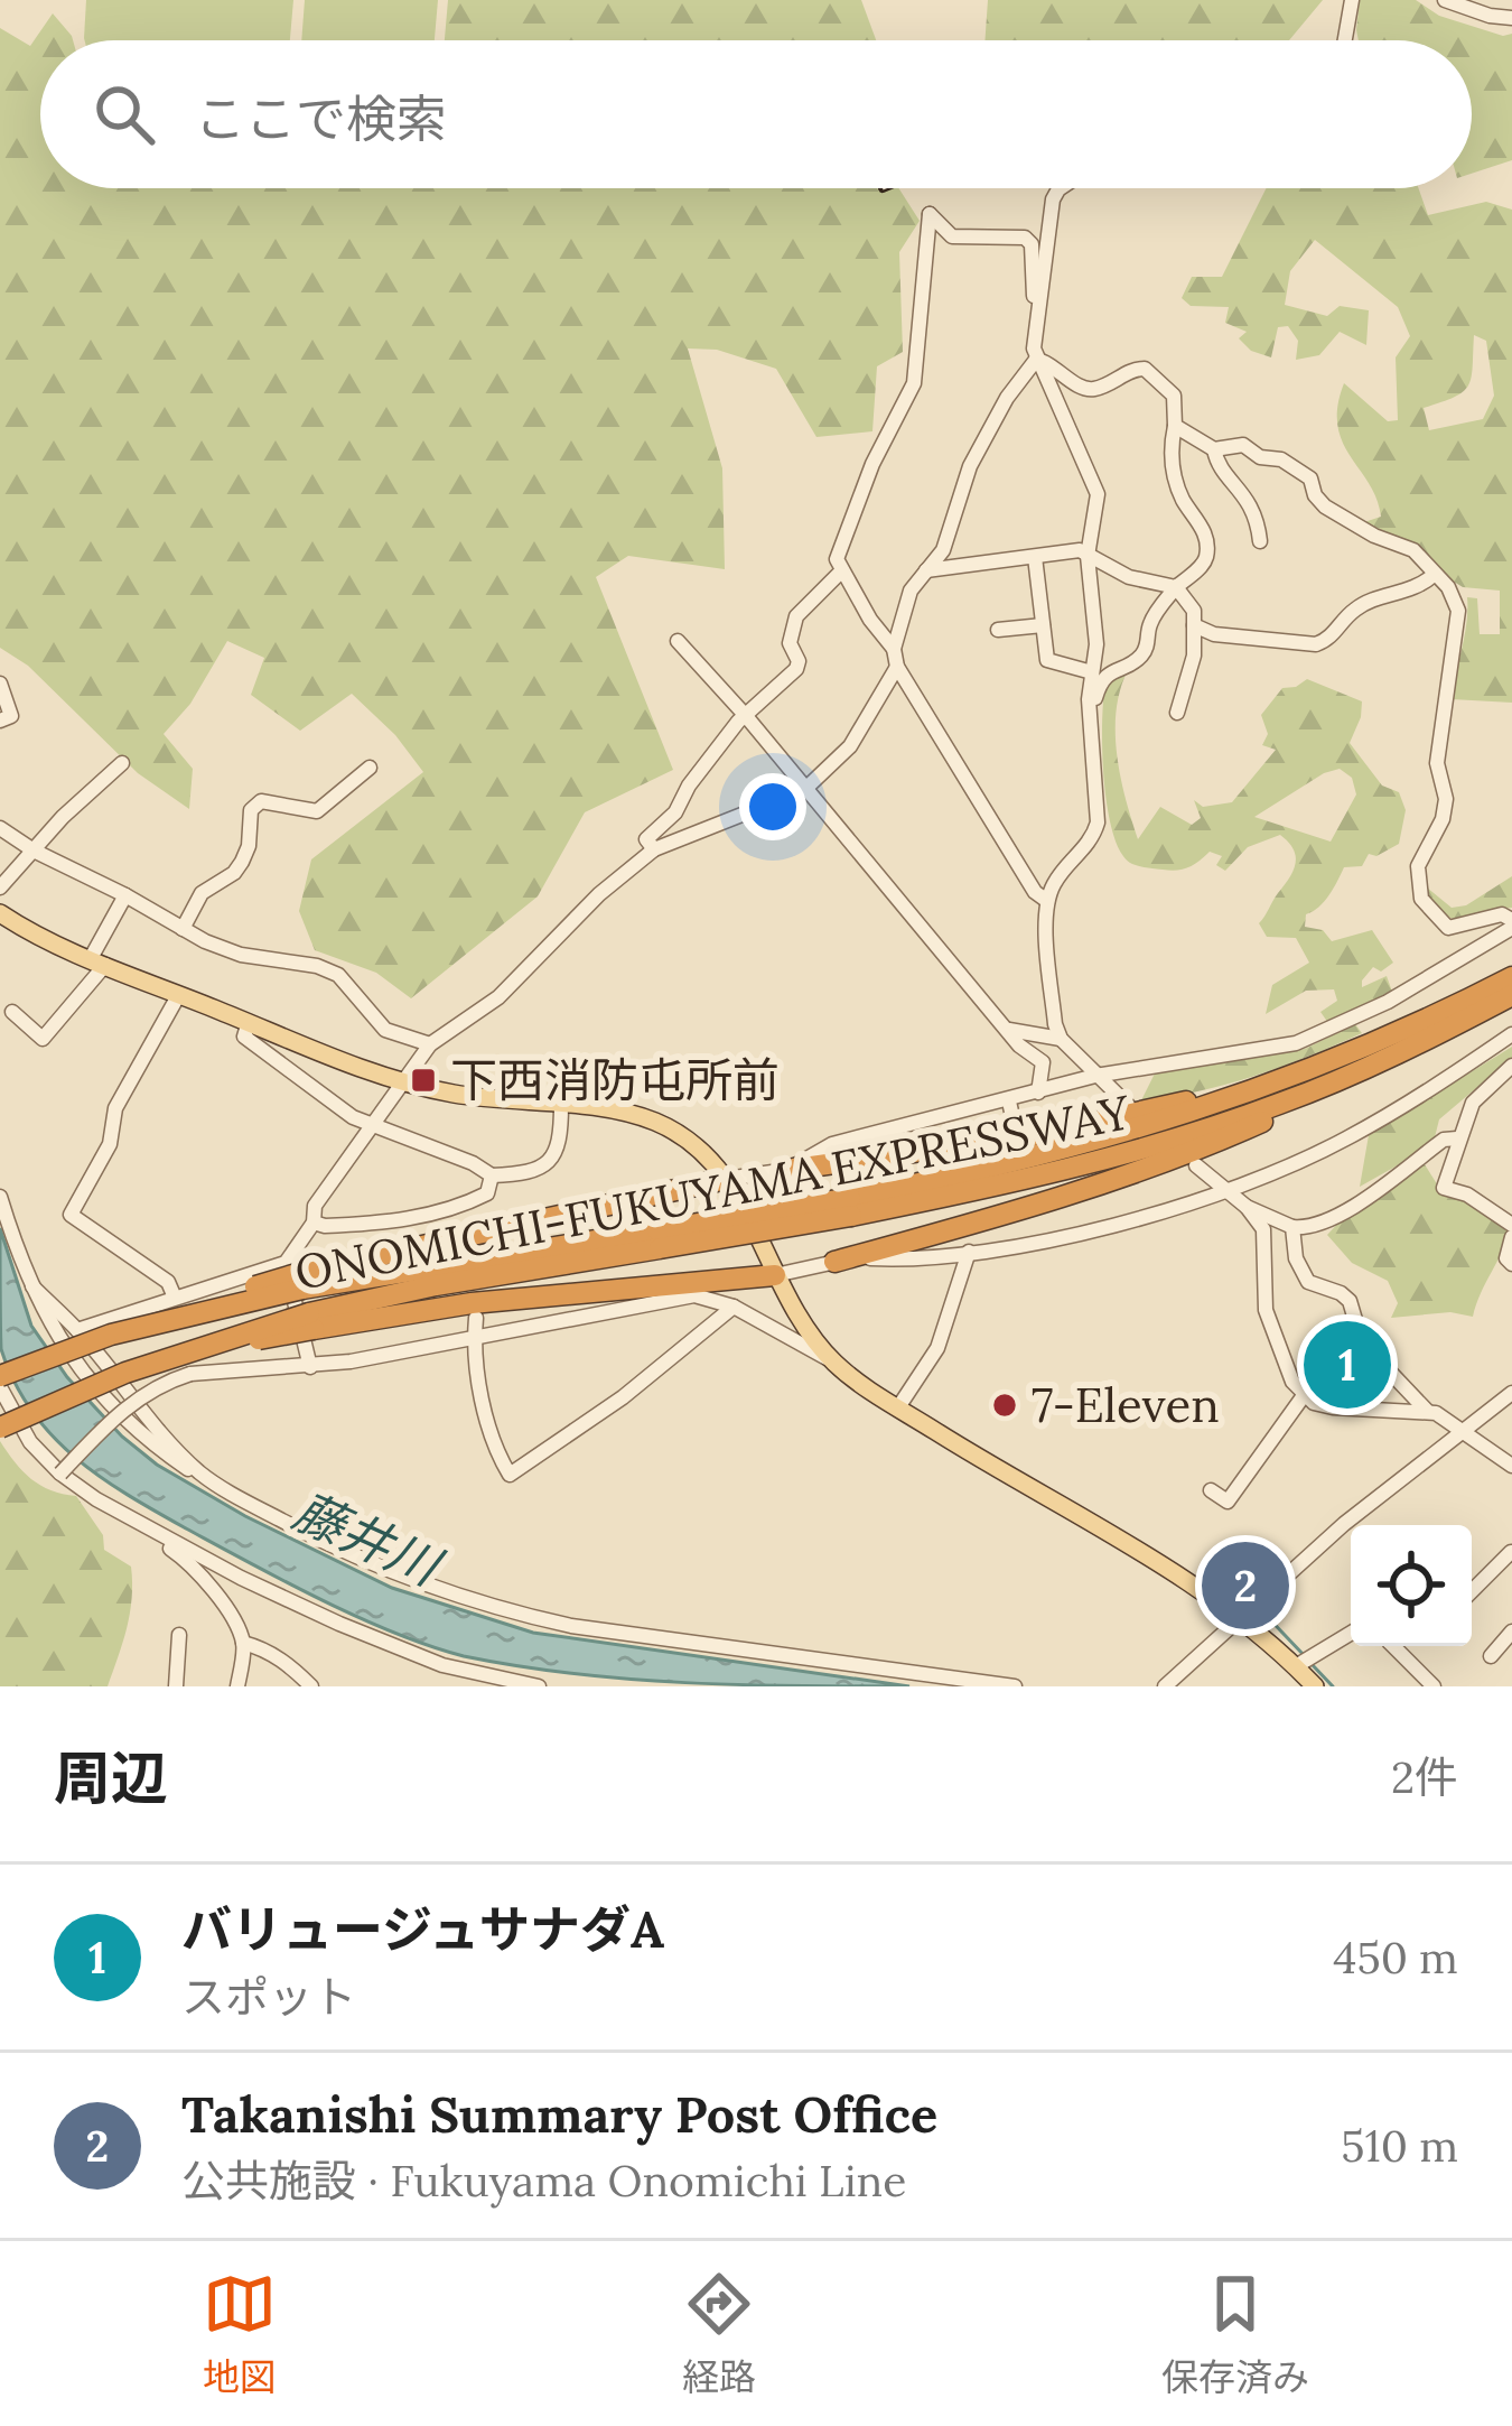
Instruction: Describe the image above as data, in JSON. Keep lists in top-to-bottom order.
{
  "streets": {
    "highway": ["ONOMICHI-FUKUYAMA EXPRESSWAY"]
  },
  "water": ["藤井川"],
  "places": {
    "transit": ["下西消防屯所前"],
    "other": ["7-Eleven"]
  },
  "page": {
    "search": "ここで検索",
    "pins": ["1", "2"],
    "heading": ["周辺", "2件"],
    "list": [
      {
        "mark": "1",
        "name": "バリュージュサナダA",
        "note": "スポット",
        "value": "450 m"
      },
      {
        "mark": "2",
        "name": "Takanishi Summary Post Office",
        "note": "公共施設 · Fukuyama Onomichi Line",
        "value": "510 m"
      }
    ],
    "nav": ["地図", "経路", "保存済み"]
  }
}
